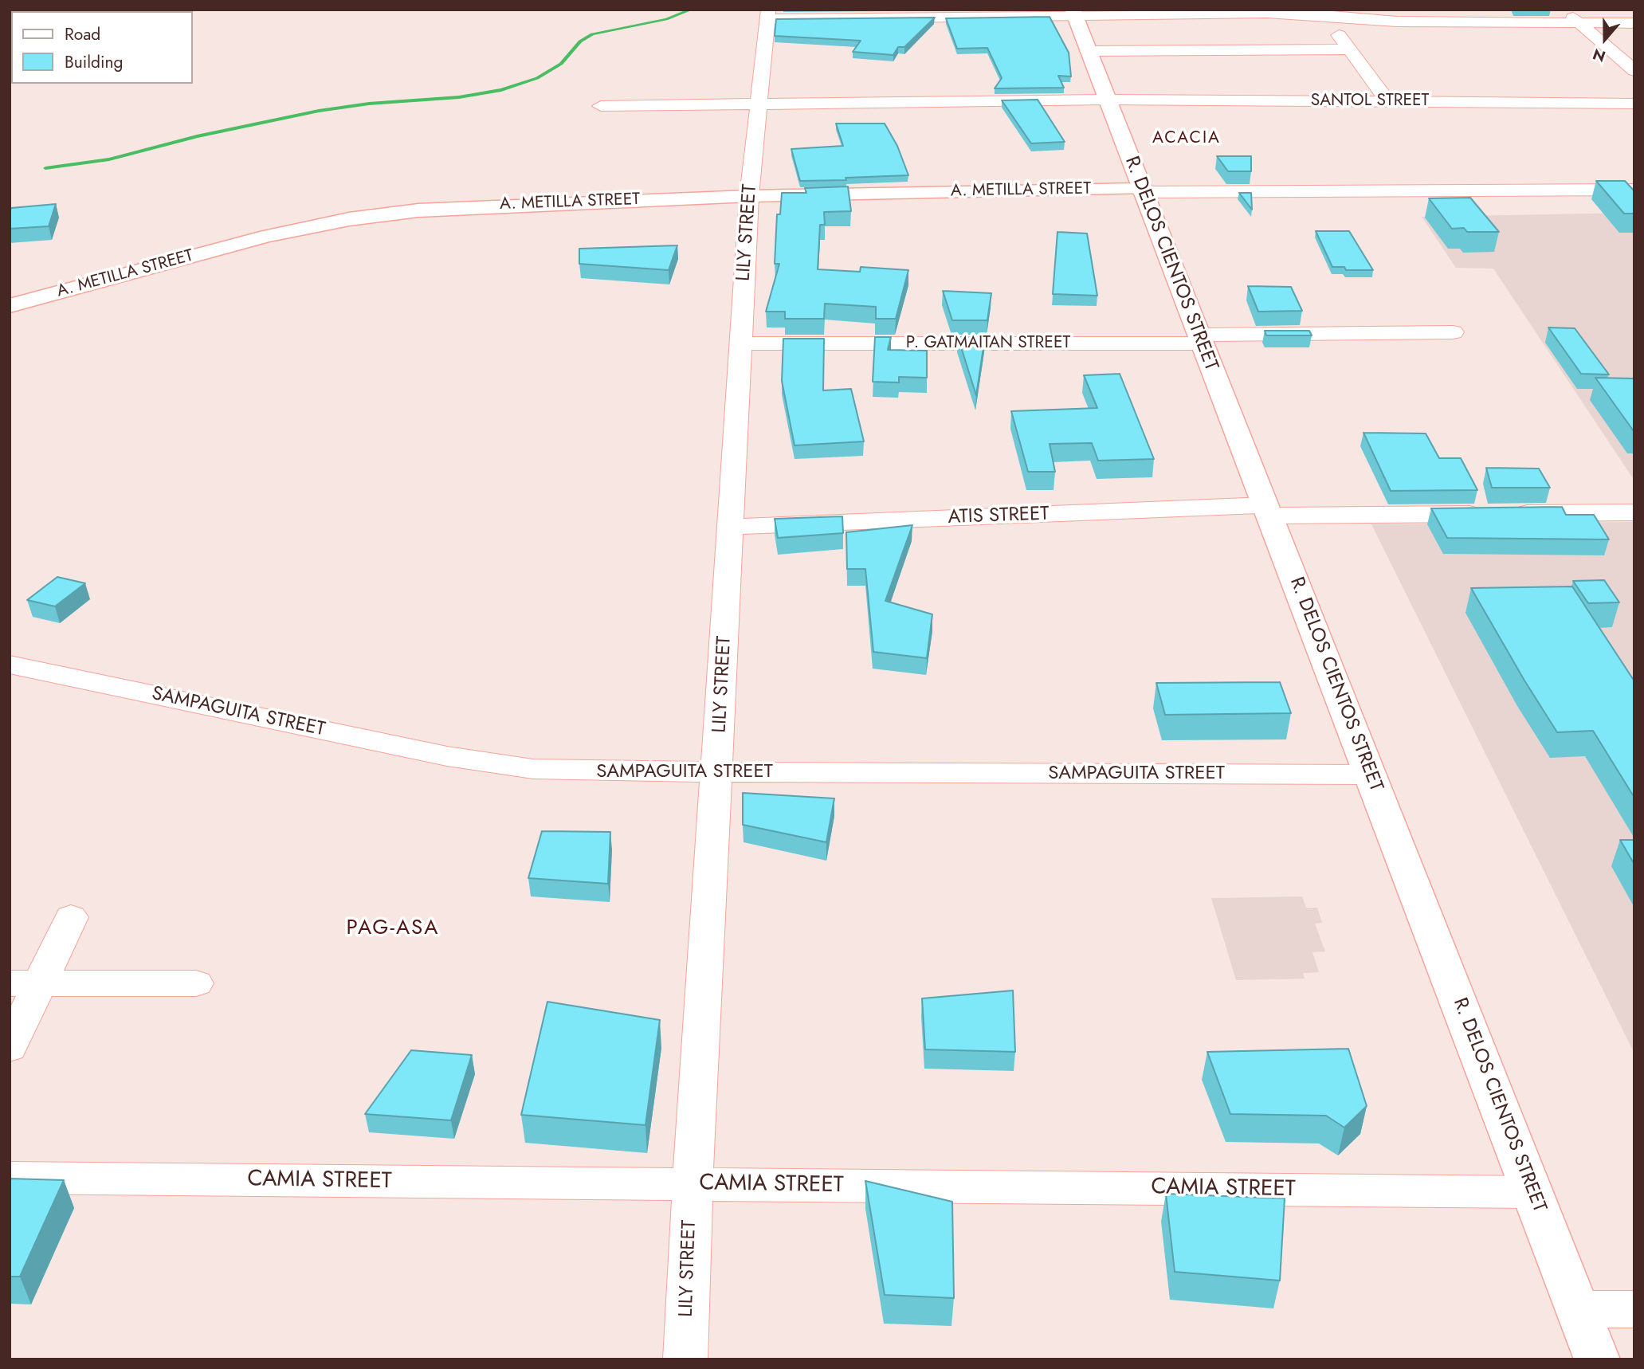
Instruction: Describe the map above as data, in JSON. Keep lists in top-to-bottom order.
{
  "streets": {
    "main road": ["A. METILLA STREET", "R. DELOS CIENTOS STREET"],
    "street": [
      "SANTOL STREET",
      "LILY STREET",
      "P. GATMAITAN STREET",
      "ATIS STREET",
      "SAMPAGUITA STREET",
      "CAMIA STREET"
    ]
  },
  "crossings": [
    ["SANTOL STREET", "LILY STREET"],
    ["SANTOL STREET", "R. DELOS CIENTOS STREET"],
    ["A. METILLA STREET", "LILY STREET"],
    ["A. METILLA STREET", "R. DELOS CIENTOS STREET"],
    ["LILY STREET", "P. GATMAITAN STREET"],
    ["LILY STREET", "ATIS STREET"],
    ["LILY STREET", "SAMPAGUITA STREET"],
    ["LILY STREET", "CAMIA STREET"],
    ["R. DELOS CIENTOS STREET", "P. GATMAITAN STREET"],
    ["R. DELOS CIENTOS STREET", "ATIS STREET"],
    ["R. DELOS CIENTOS STREET", "SAMPAGUITA STREET"],
    ["R. DELOS CIENTOS STREET", "CAMIA STREET"]
  ],
  "districts": ["ACACIA", "PAG-ASA"],
  "legend": ["Road", "Building"],
  "north": "bottom"
}
